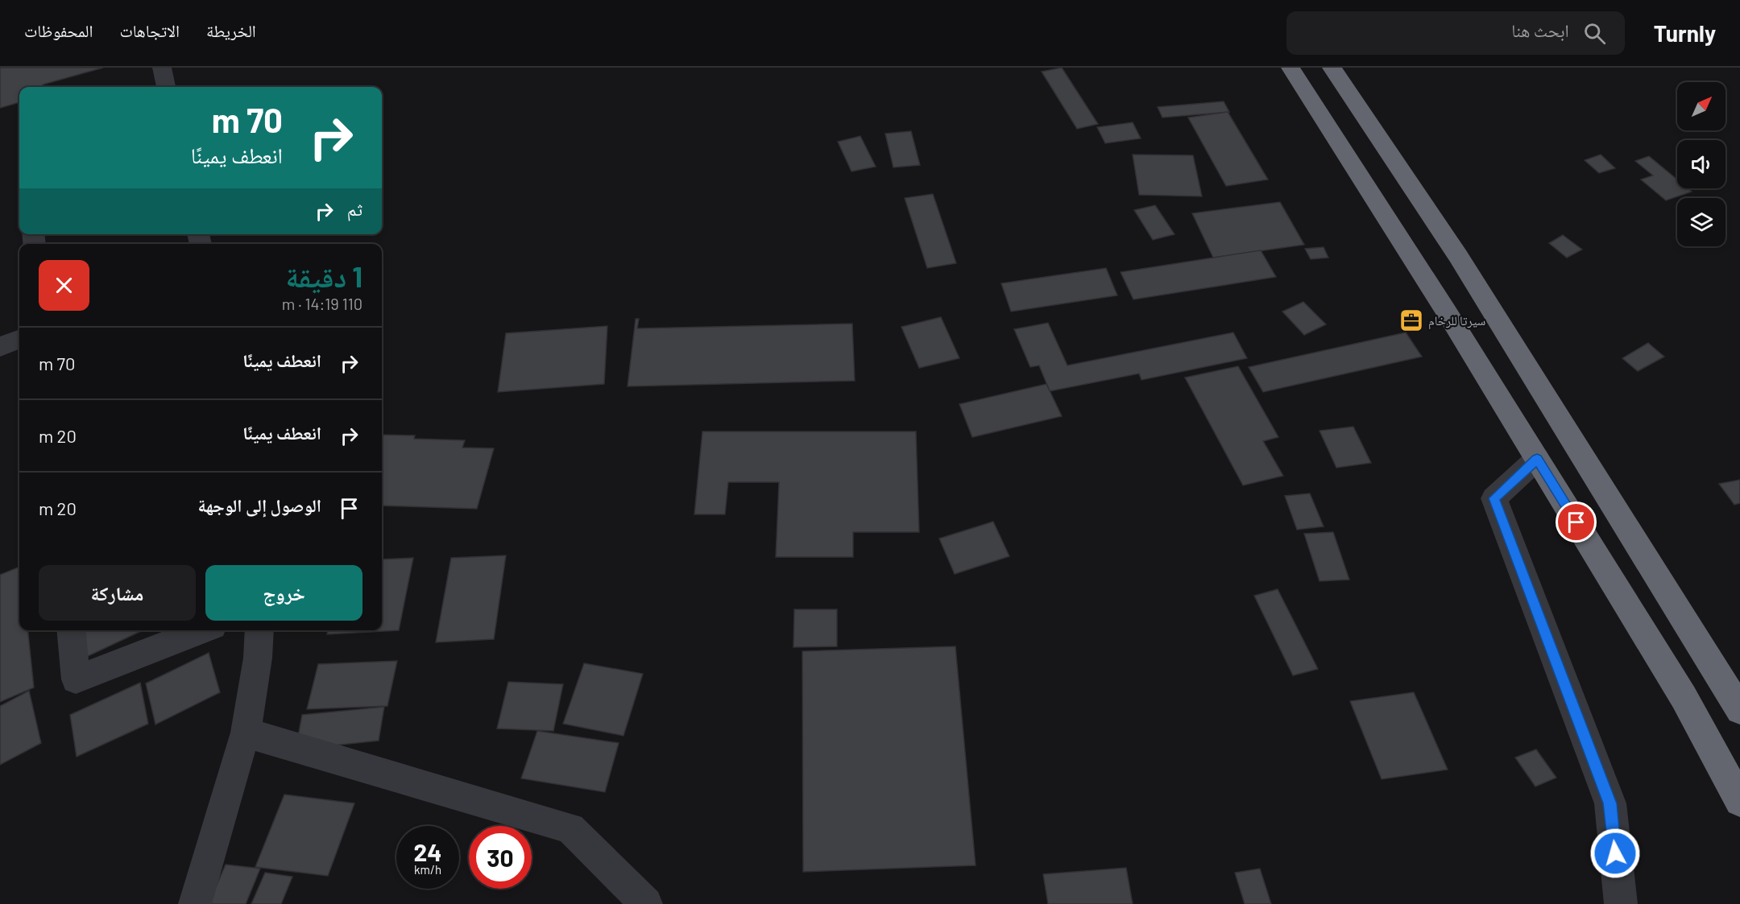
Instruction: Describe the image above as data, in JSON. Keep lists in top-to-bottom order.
{
  "places": {
    "office": ["سيرتا للرخام"]
  },
  "north": "top right",
  "page": {
    "header": "Turnly",
    "search": "ابحث هنا",
    "nav": ["الخريطة", "الاتجاهات", "المحفوظات"],
    "turn": ["70 m", "انعطف يمينًا"],
    "then": "ثم",
    "heading": ["1 دقيقة", "110 m · 14:19"],
    "list": [
      {
        "name": "انعطف يمينًا",
        "value": "70 m"
      },
      {
        "name": "انعطف يمينًا",
        "value": "20 m"
      },
      {
        "name": "الوصول إلى الوجهة",
        "value": "20 m"
      }
    ],
    "buttons": ["خروج", "مشاركة"],
    "speed": "24 km/h",
    "limit": "30"
  }
}
